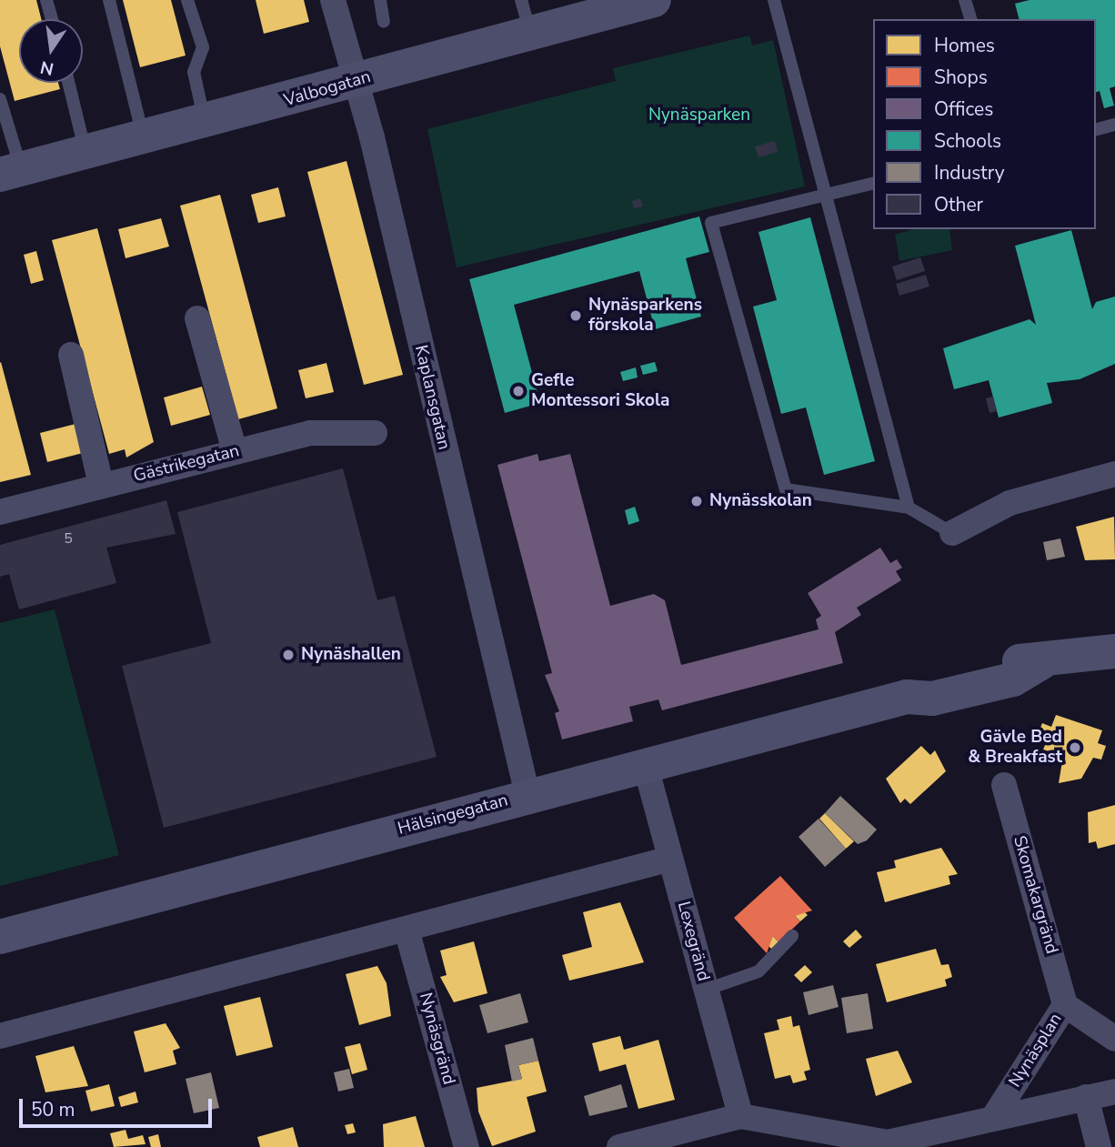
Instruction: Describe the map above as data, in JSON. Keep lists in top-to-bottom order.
{
  "streets": {
    "street": [
      "Valbogatan",
      "Kaplansgatan",
      "Gästrikegatan",
      "Hälsingegatan",
      "Skomakargränd",
      "Lexegränd",
      "Nynäsgränd",
      "Nynäsplan"
    ]
  },
  "crossings": [
    ["Valbogatan", "Kaplansgatan"],
    ["Kaplansgatan", "Hälsingegatan"],
    ["Hälsingegatan", "Lexegränd"],
    ["Skomakargränd", "Nynäsplan"]
  ],
  "parks": ["Nynäsparken"],
  "places": [
    "Nynäsparkens förskola",
    "Gefle Montessori Skola",
    "Nynässkolan",
    "Nynäshallen",
    "Gävle Bed & Breakfast"
  ],
  "house_numbers": ["5"],
  "legend": [
    "Homes",
    "Shops",
    "Offices",
    "Schools",
    "Industry",
    "Other"
  ],
  "scale_bar": "50 m",
  "north": "bottom"
}
